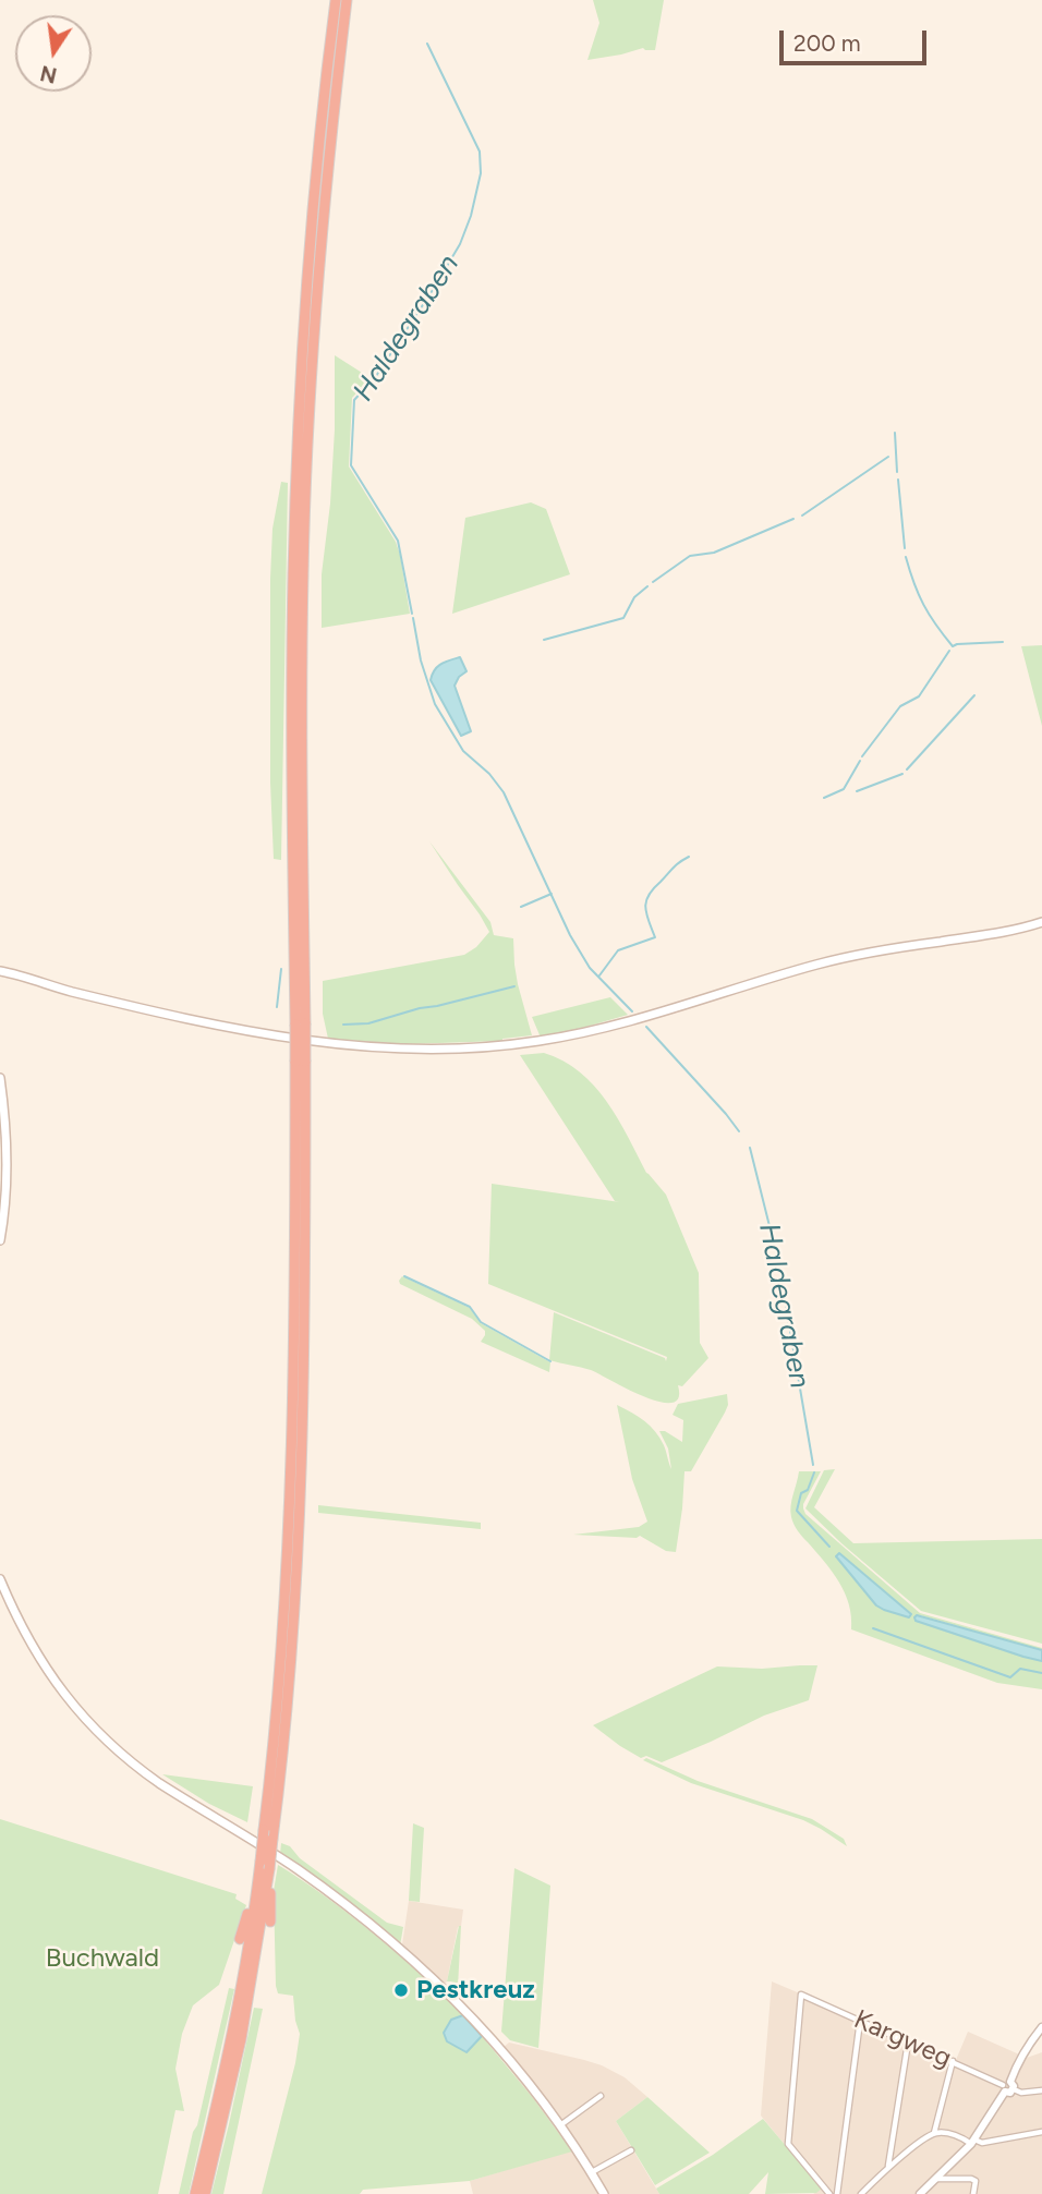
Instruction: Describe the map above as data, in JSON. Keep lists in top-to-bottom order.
{
  "streets": {
    "street": ["Kargweg"]
  },
  "water": ["Haldegraben"],
  "parks": ["Buchwald"],
  "places": ["Pestkreuz"],
  "scale_bar": "200 m",
  "north": "bottom"
}
